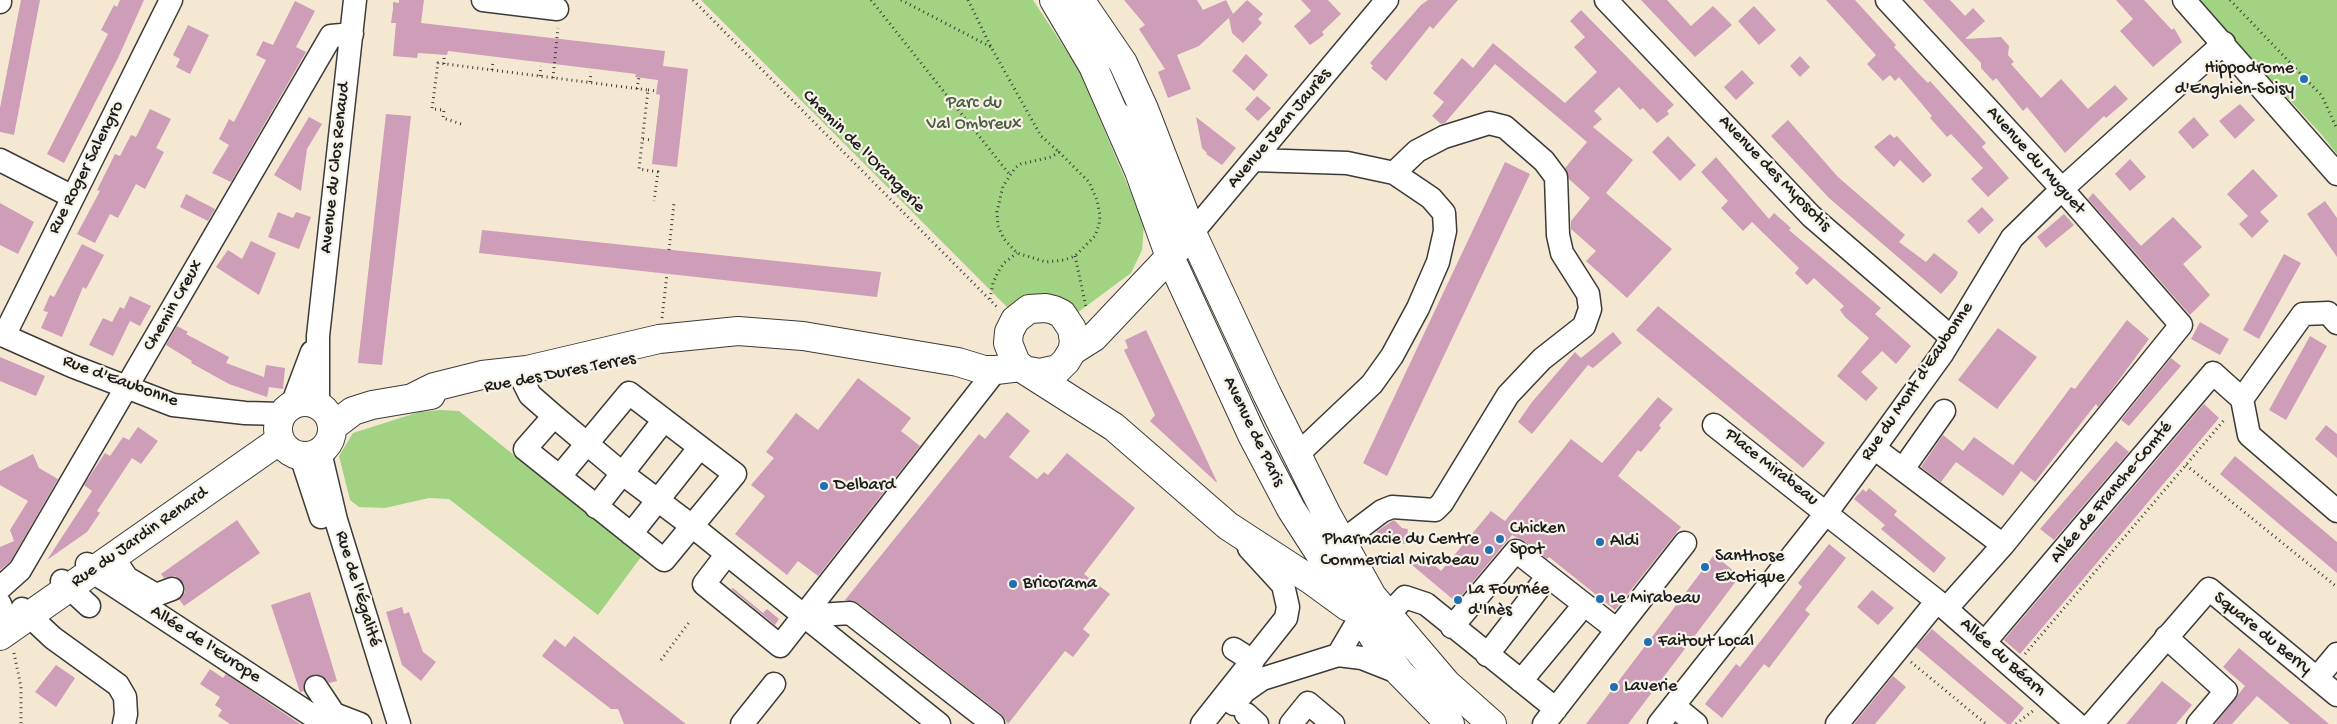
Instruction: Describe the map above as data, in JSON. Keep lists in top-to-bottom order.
{
  "streets": {
    "main road": [
      "Avenue Jean Jaurès",
      "Rue des Dures Terres",
      "Avenue de Paris",
      "Rue du Jardin Renard"
    ],
    "street": [
      "Avenue du Muguet",
      "Rue Roger Salengro",
      "Avenue du Clos Renaud",
      "Avenue des Myosotis",
      "Chemin Creux",
      "Rue d'Eaubonne",
      "Rue du Mont d'Eaubonne",
      "Place Mirabeau",
      "Allée de Franche-Comté",
      "Rue de l'Égalité",
      "Square du Berry",
      "Allée de l'Europe",
      "Allée du Béarn"
    ],
    "path": ["Chemin de l'Orangerie"]
  },
  "crossings": [
    ["Avenue Jean Jaurès", "Chemin de l'Orangerie"],
    ["Avenue Jean Jaurès", "Rue des Dures Terres"],
    ["Avenue Jean Jaurès", "Avenue de Paris"],
    ["Chemin de l'Orangerie", "Rue des Dures Terres"],
    ["Avenue du Muguet", "Rue du Mont d'Eaubonne"],
    ["Rue Roger Salengro", "Rue d'Eaubonne"],
    ["Avenue du Clos Renaud", "Chemin Creux"],
    ["Avenue du Clos Renaud", "Rue des Dures Terres"],
    ["Avenue du Clos Renaud", "Rue d'Eaubonne"],
    ["Avenue du Clos Renaud", "Rue du Jardin Renard"],
    ["Avenue du Clos Renaud", "Rue de l'Égalité"],
    ["Avenue des Myosotis", "Rue du Mont d'Eaubonne"],
    ["Chemin Creux", "Rue d'Eaubonne"],
    ["Rue des Dures Terres", "Rue d'Eaubonne"],
    ["Rue des Dures Terres", "Rue du Jardin Renard"],
    ["Rue des Dures Terres", "Rue de l'Égalité"],
    ["Rue d'Eaubonne", "Rue du Jardin Renard"],
    ["Rue d'Eaubonne", "Rue de l'Égalité"],
    ["Rue du Mont d'Eaubonne", "Place Mirabeau"],
    ["Place Mirabeau", "Allée du Béarn"],
    ["Allée de Franche-Comté", "Allée du Béarn"],
    ["Rue du Jardin Renard", "Rue de l'Égalité"],
    ["Rue du Jardin Renard", "Allée de l'Europe"]
  ],
  "parks": ["Parc du Val Ombreux"],
  "places": [
    "Hippodrome d'Enghien-Soisy",
    "Delbard",
    "Chicken Spot",
    "Aldi",
    "Pharmacie du Centre Commercial Mirabeau",
    "Santhose Exotique",
    "Bricorama",
    "Le Mirabeau",
    "La Fournée d'Inès",
    "Faitout Local",
    "Laverie"
  ]
}
